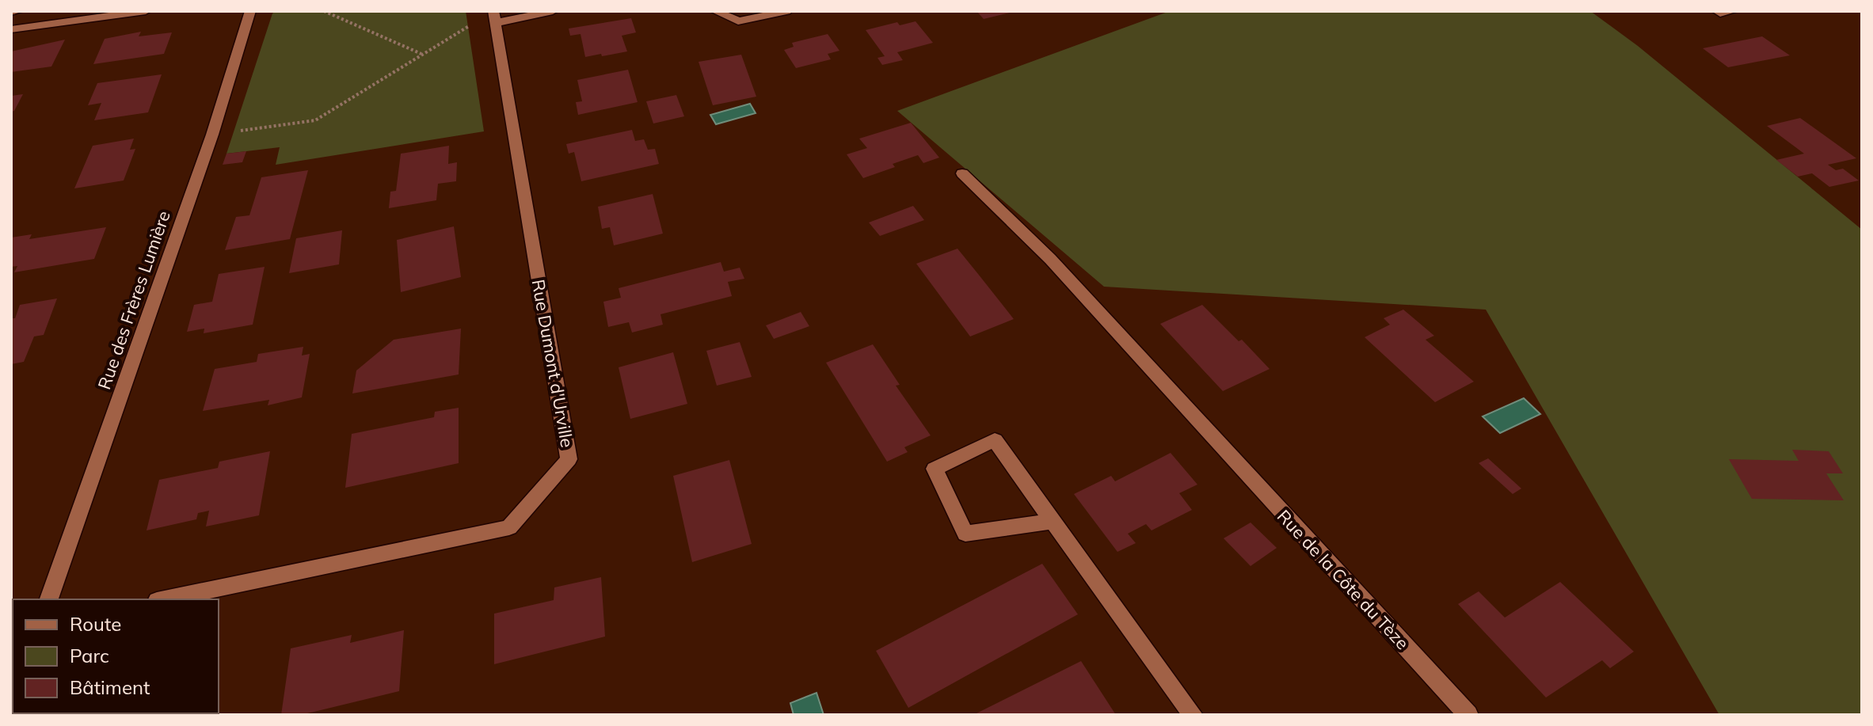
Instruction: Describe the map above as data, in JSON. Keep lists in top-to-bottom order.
{
  "streets": {
    "street": ["Rue des Frères Lumière", "Rue Dumont d'Urville", "Rue de la Côte du Tèze"]
  },
  "legend": ["Route", "Parc", "Bâtiment"]
}
